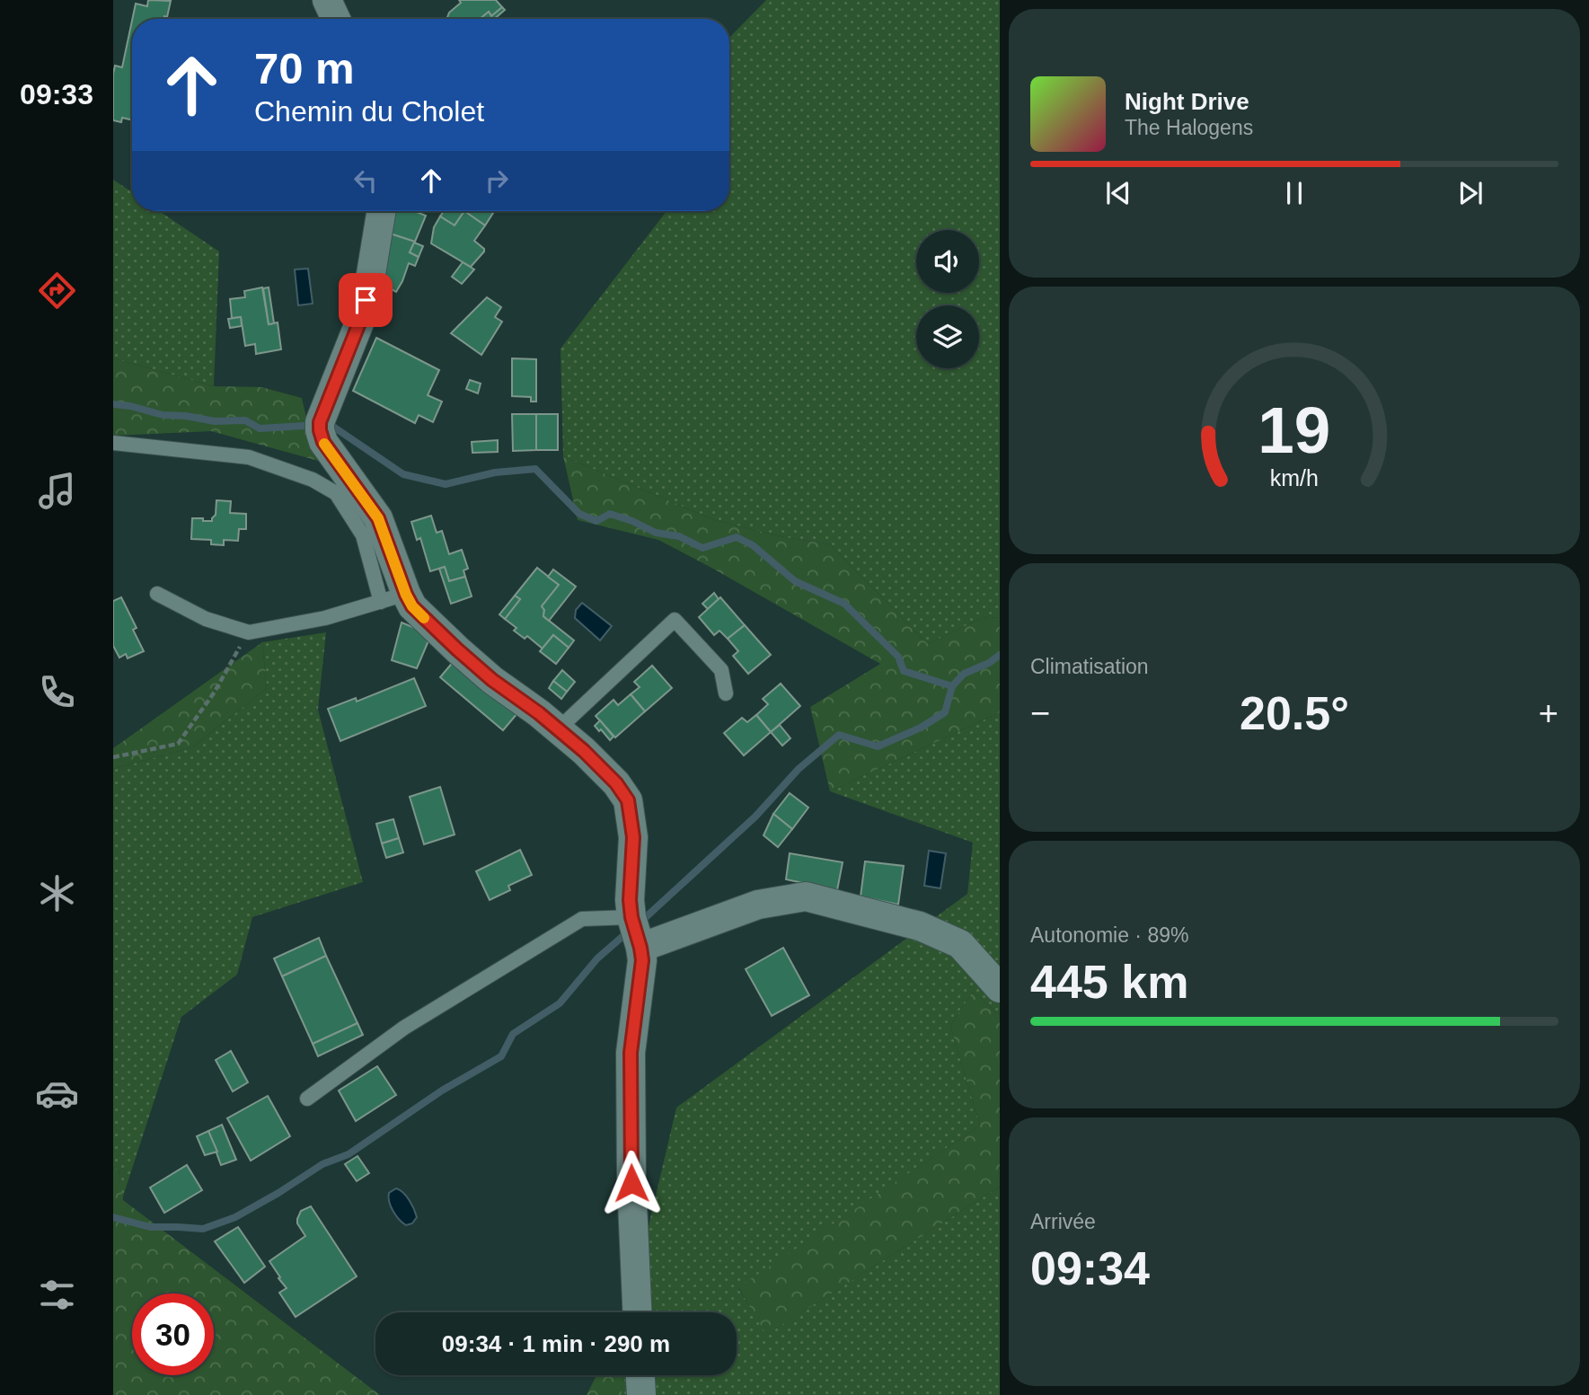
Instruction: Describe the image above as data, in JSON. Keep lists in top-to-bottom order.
{
  "page": {
    "tabs": "09:33",
    "turn": ["70 m", "Chemin du Cholet"],
    "song": ["Night Drive", "The Halogens"],
    "tile": [
      "Climatisation",
      ["Autonomie · 89%", "445 km"],
      ["Arrivée", "09:34"]
    ],
    "heat": ["−", "20.5°", "+"],
    "limit": "30",
    "trip": "09:34 · 1 min · 290 m",
    "gauge": ["19", "km/h"]
  }
}
